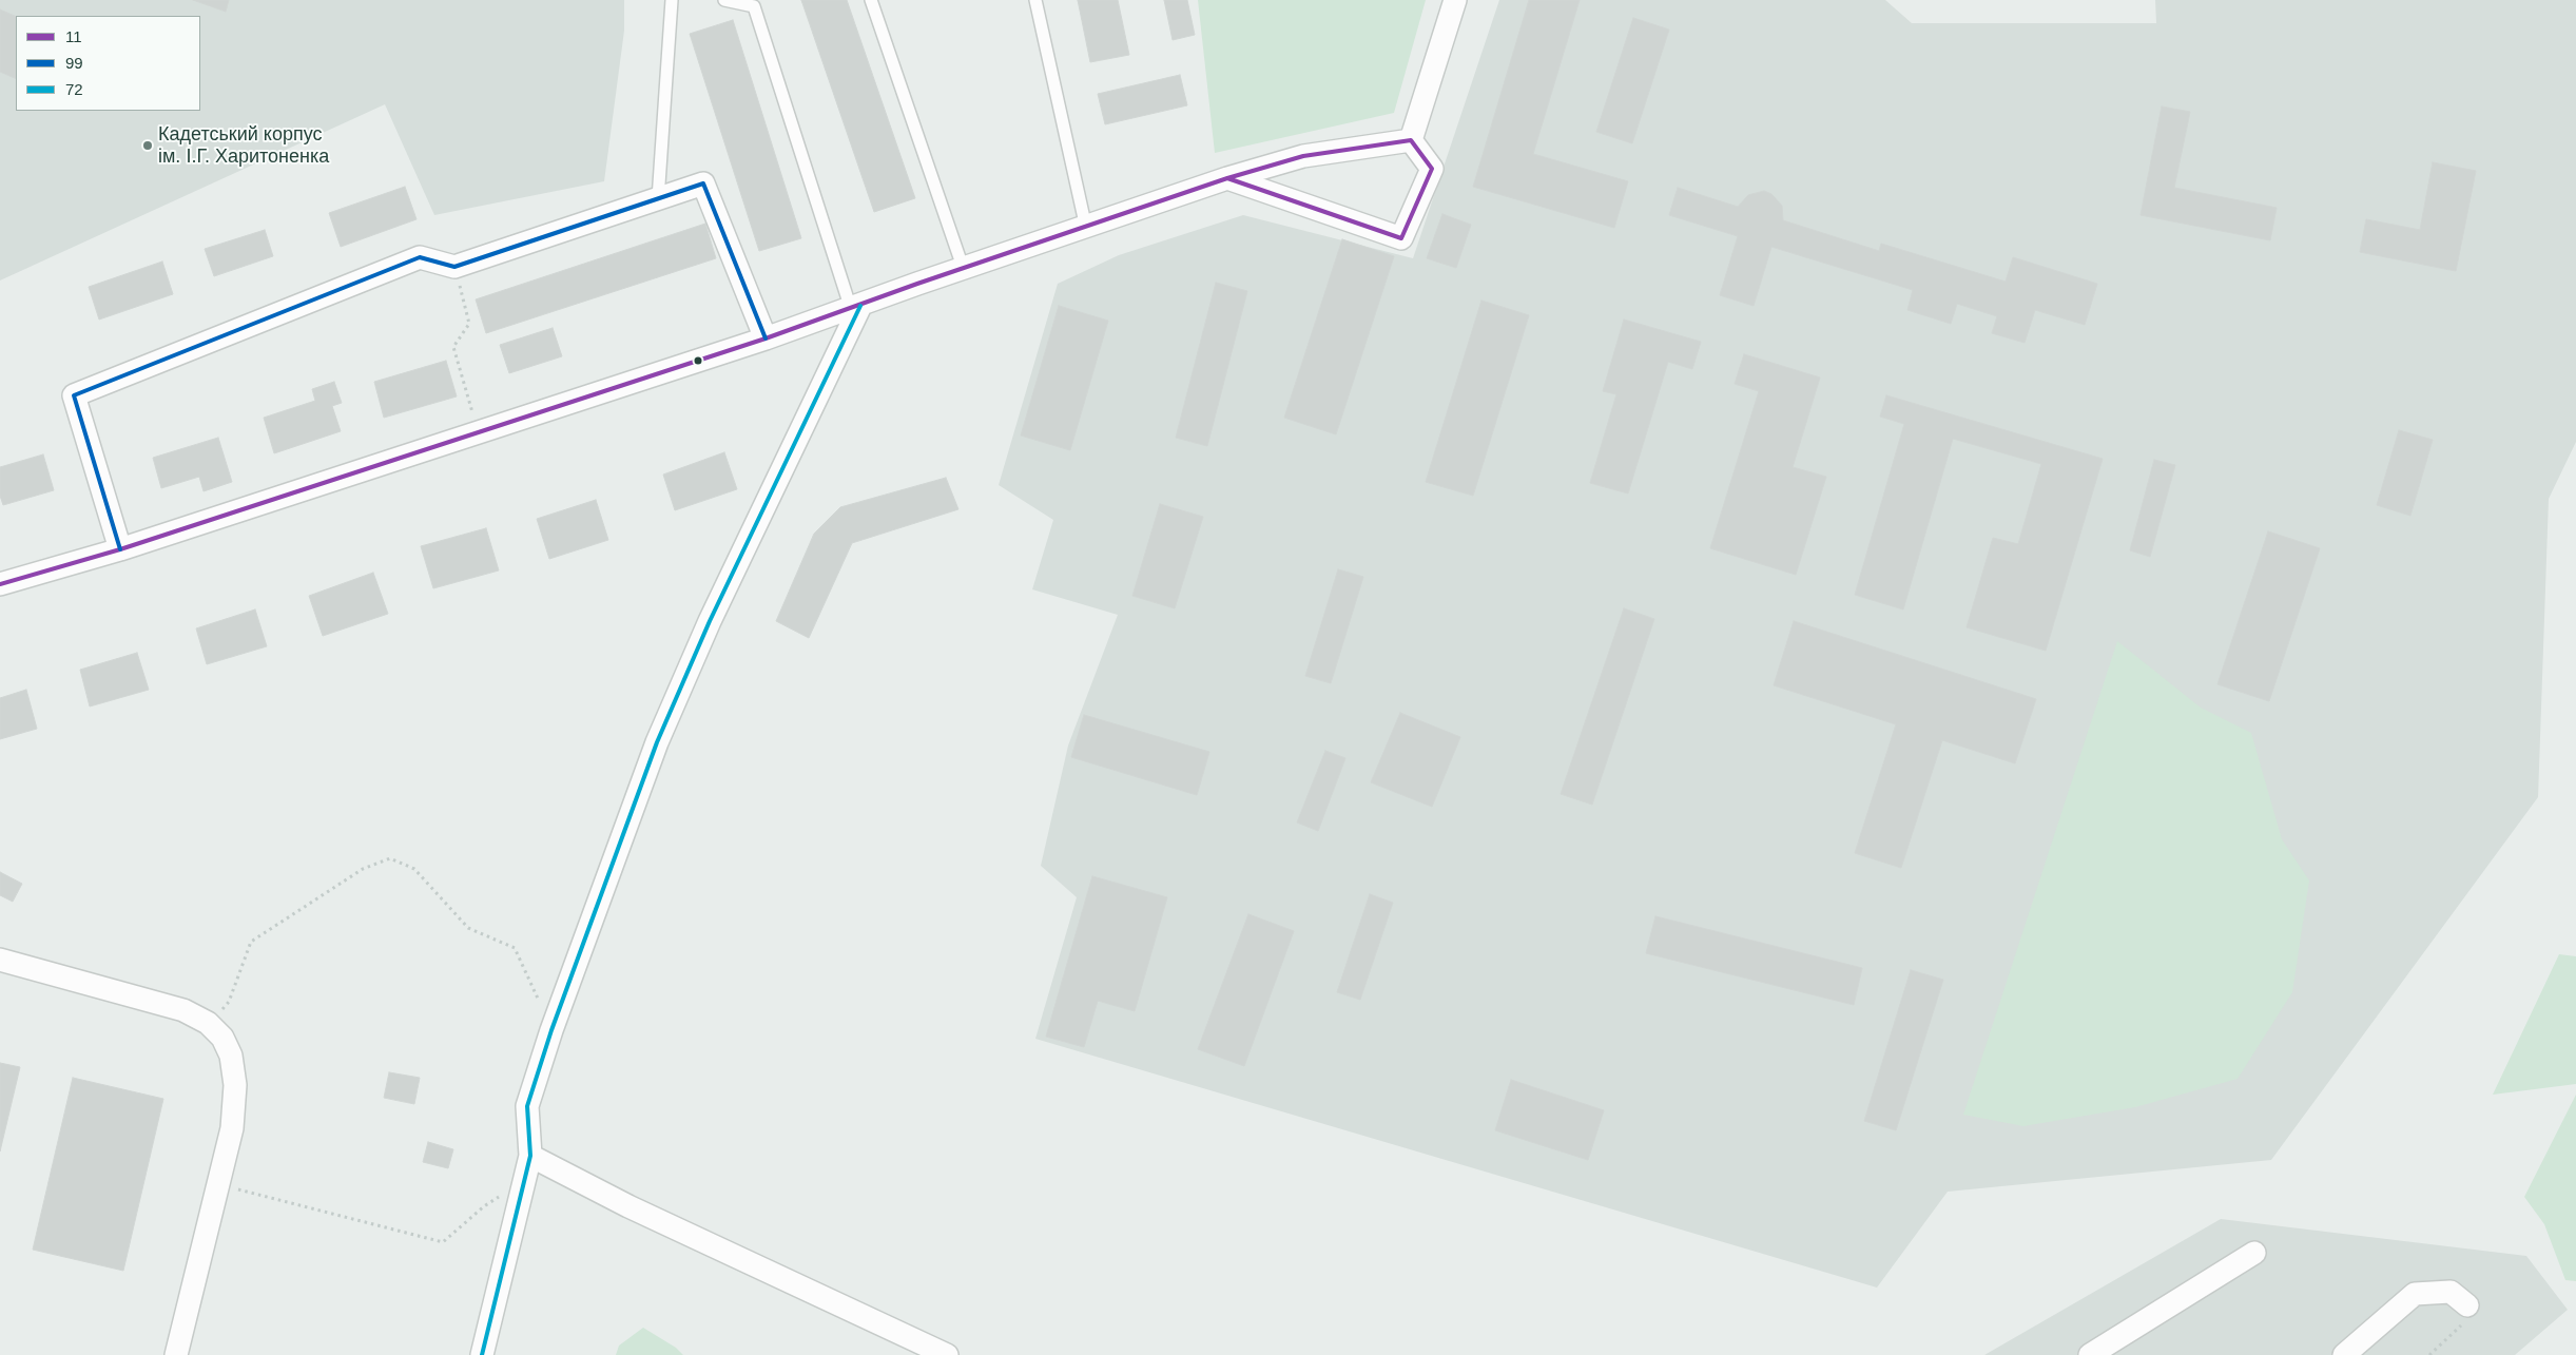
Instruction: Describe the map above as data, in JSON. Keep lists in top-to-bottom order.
{
  "places": ["Кадетський корпус ім. І.Г. Харитоненка"],
  "lines": ["transit line 11", "transit line 99", "transit line 72"],
  "legend": ["11", "99", "72"]
}
